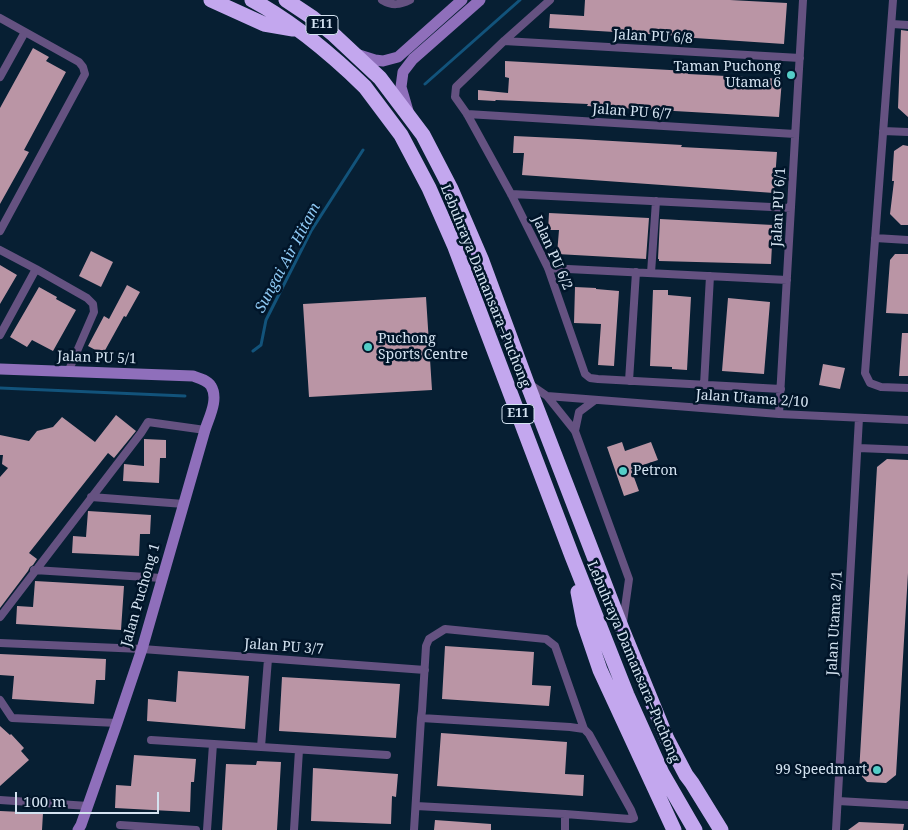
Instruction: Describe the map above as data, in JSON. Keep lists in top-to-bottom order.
{
  "streets": {
    "highway": ["E11", "Lebuhraya Damansara–Puchong"],
    "street": [
      "Jalan PU 6/8",
      "Jalan PU 6/7",
      "Jalan PU 6/1",
      "Jalan PU 6/2",
      "Jalan PU 5/1",
      "Jalan Utama 2/10",
      "Jalan Puchong 1",
      "Jalan Utama 2/1",
      "Jalan PU 3/7"
    ]
  },
  "crossings": [
    ["Jalan PU 6/8", "Jalan PU 6/1"],
    ["Jalan PU 6/8", "Jalan PU 6/2"],
    ["Jalan PU 6/7", "Jalan PU 6/1"],
    ["Jalan PU 6/7", "Jalan PU 6/2"],
    ["Jalan PU 6/1", "Jalan PU 6/2"],
    ["Jalan PU 6/1", "Jalan Utama 2/10"],
    ["Lebuhraya Damansara–Puchong", "Jalan Utama 2/10"],
    ["Jalan PU 5/1", "Jalan Puchong 1"],
    ["Jalan Utama 2/10", "Jalan Utama 2/1"],
    ["Jalan Puchong 1", "Jalan PU 3/7"]
  ],
  "water": ["Sungai Air Hitam"],
  "places": [
    "Taman Puchong Utama 6",
    "Puchong Sports Centre",
    "Petron",
    "99 Speedmart"
  ],
  "scale_bar": "100 m"
}
